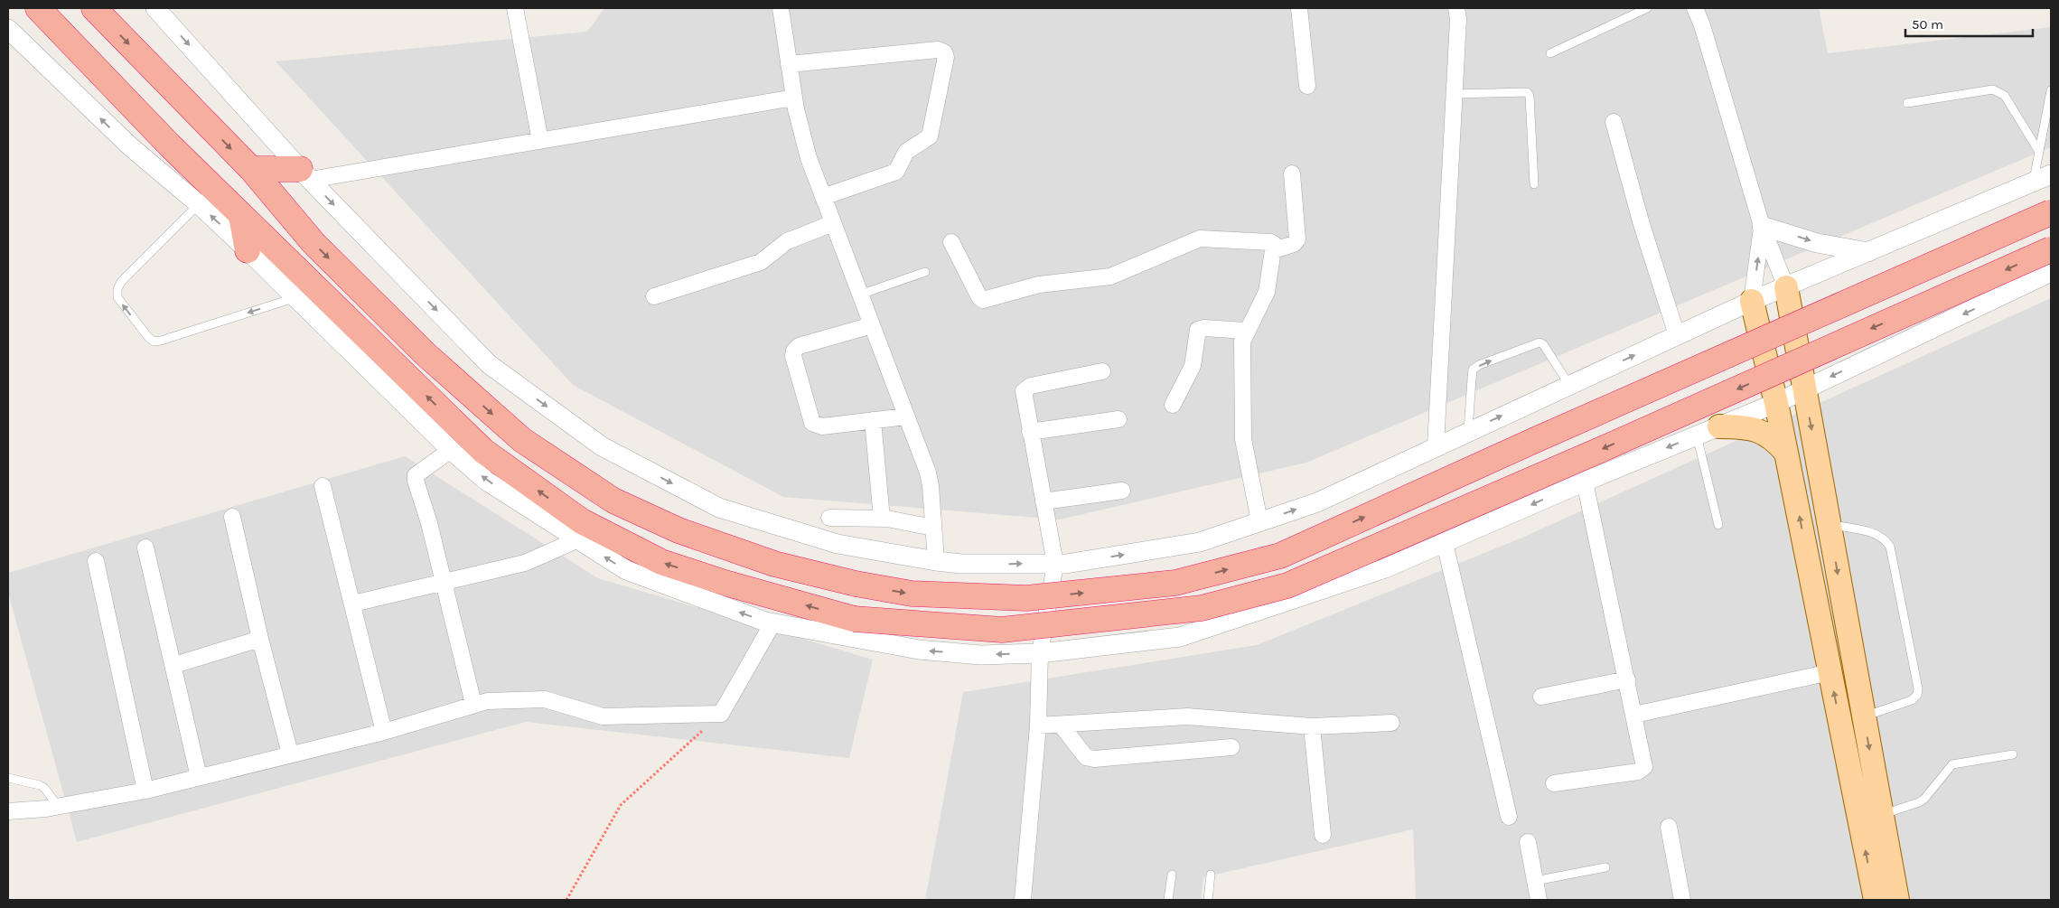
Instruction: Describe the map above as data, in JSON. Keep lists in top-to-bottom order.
{
  "scale_bar": "50 m"
}
